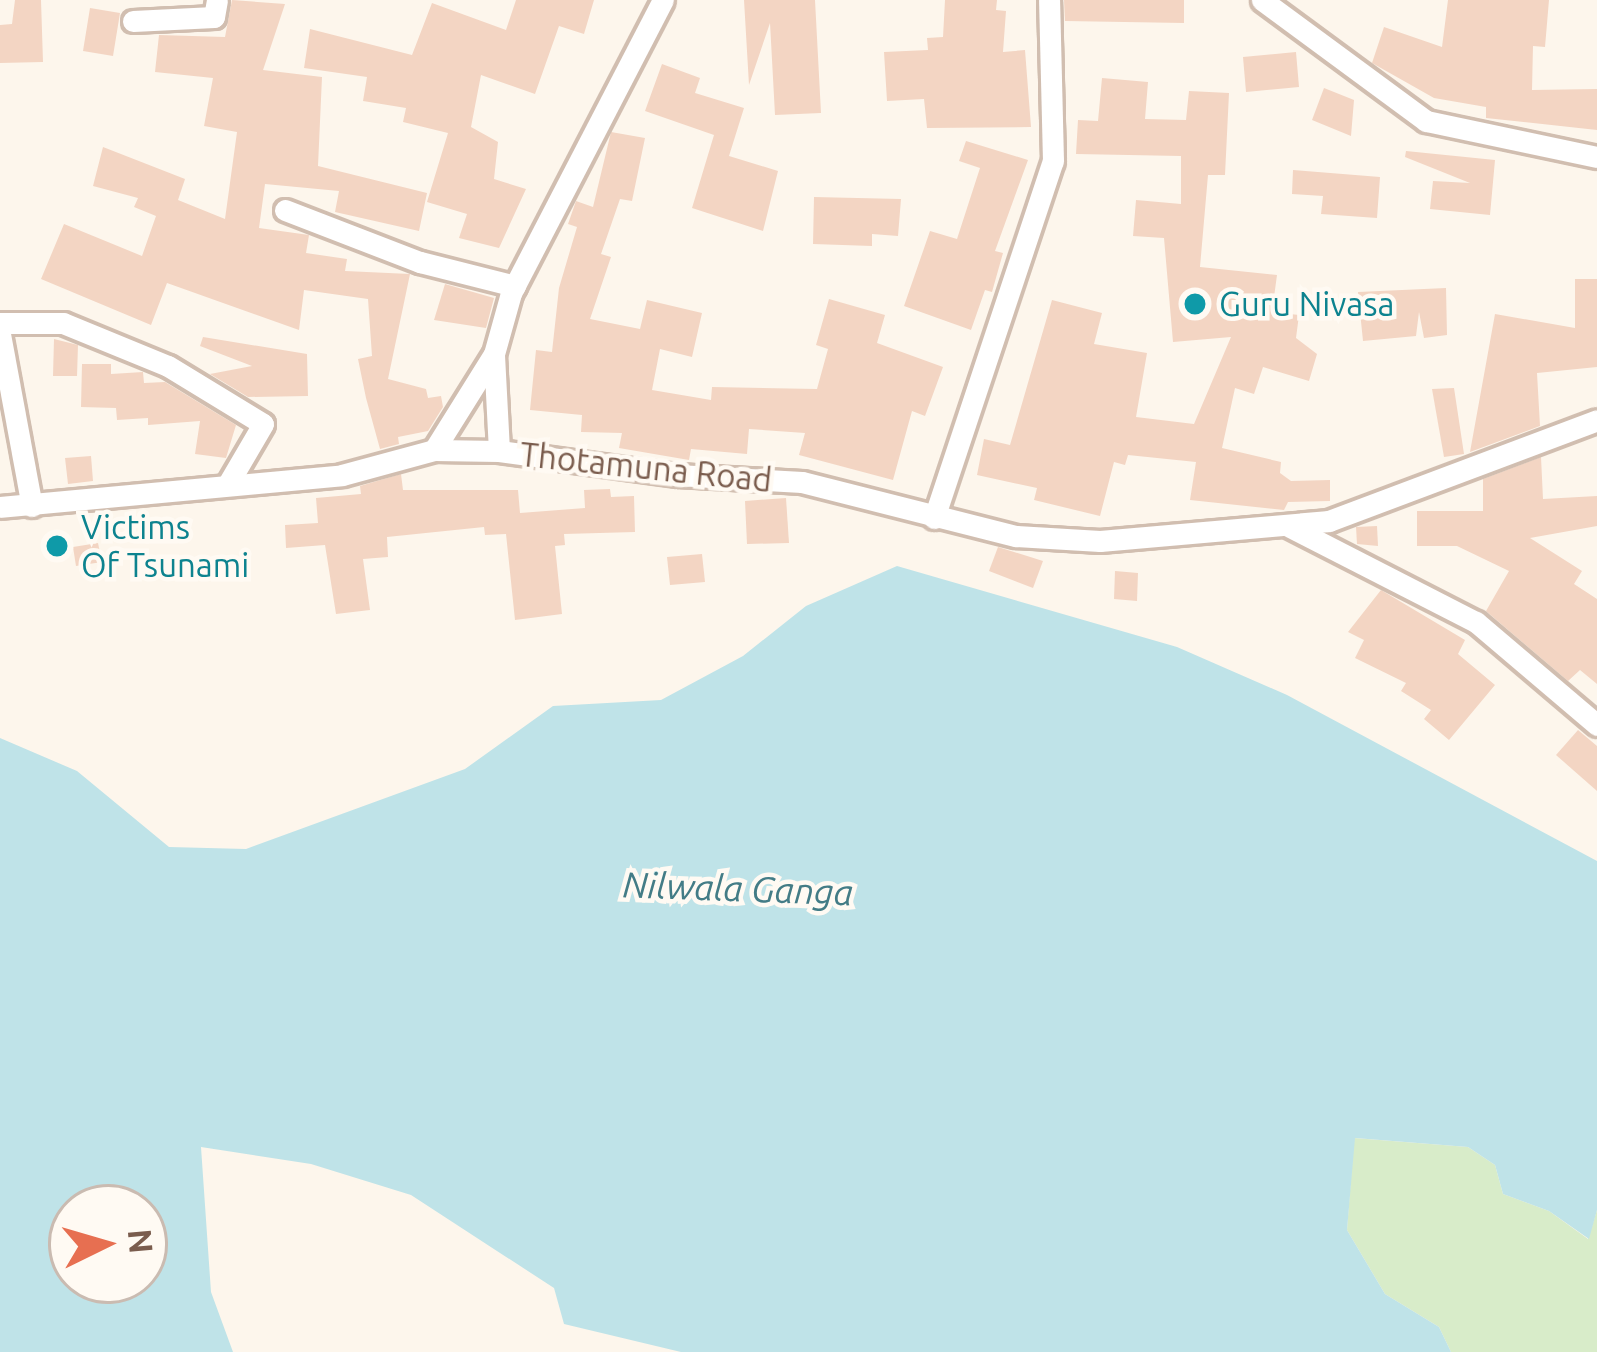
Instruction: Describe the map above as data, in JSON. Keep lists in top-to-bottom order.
{
  "streets": {
    "street": ["Thotamuna Road"]
  },
  "water": ["Nilwala Ganga"],
  "places": ["Guru Nivasa", "Victims Of Tsunami"],
  "north": "right"
}
